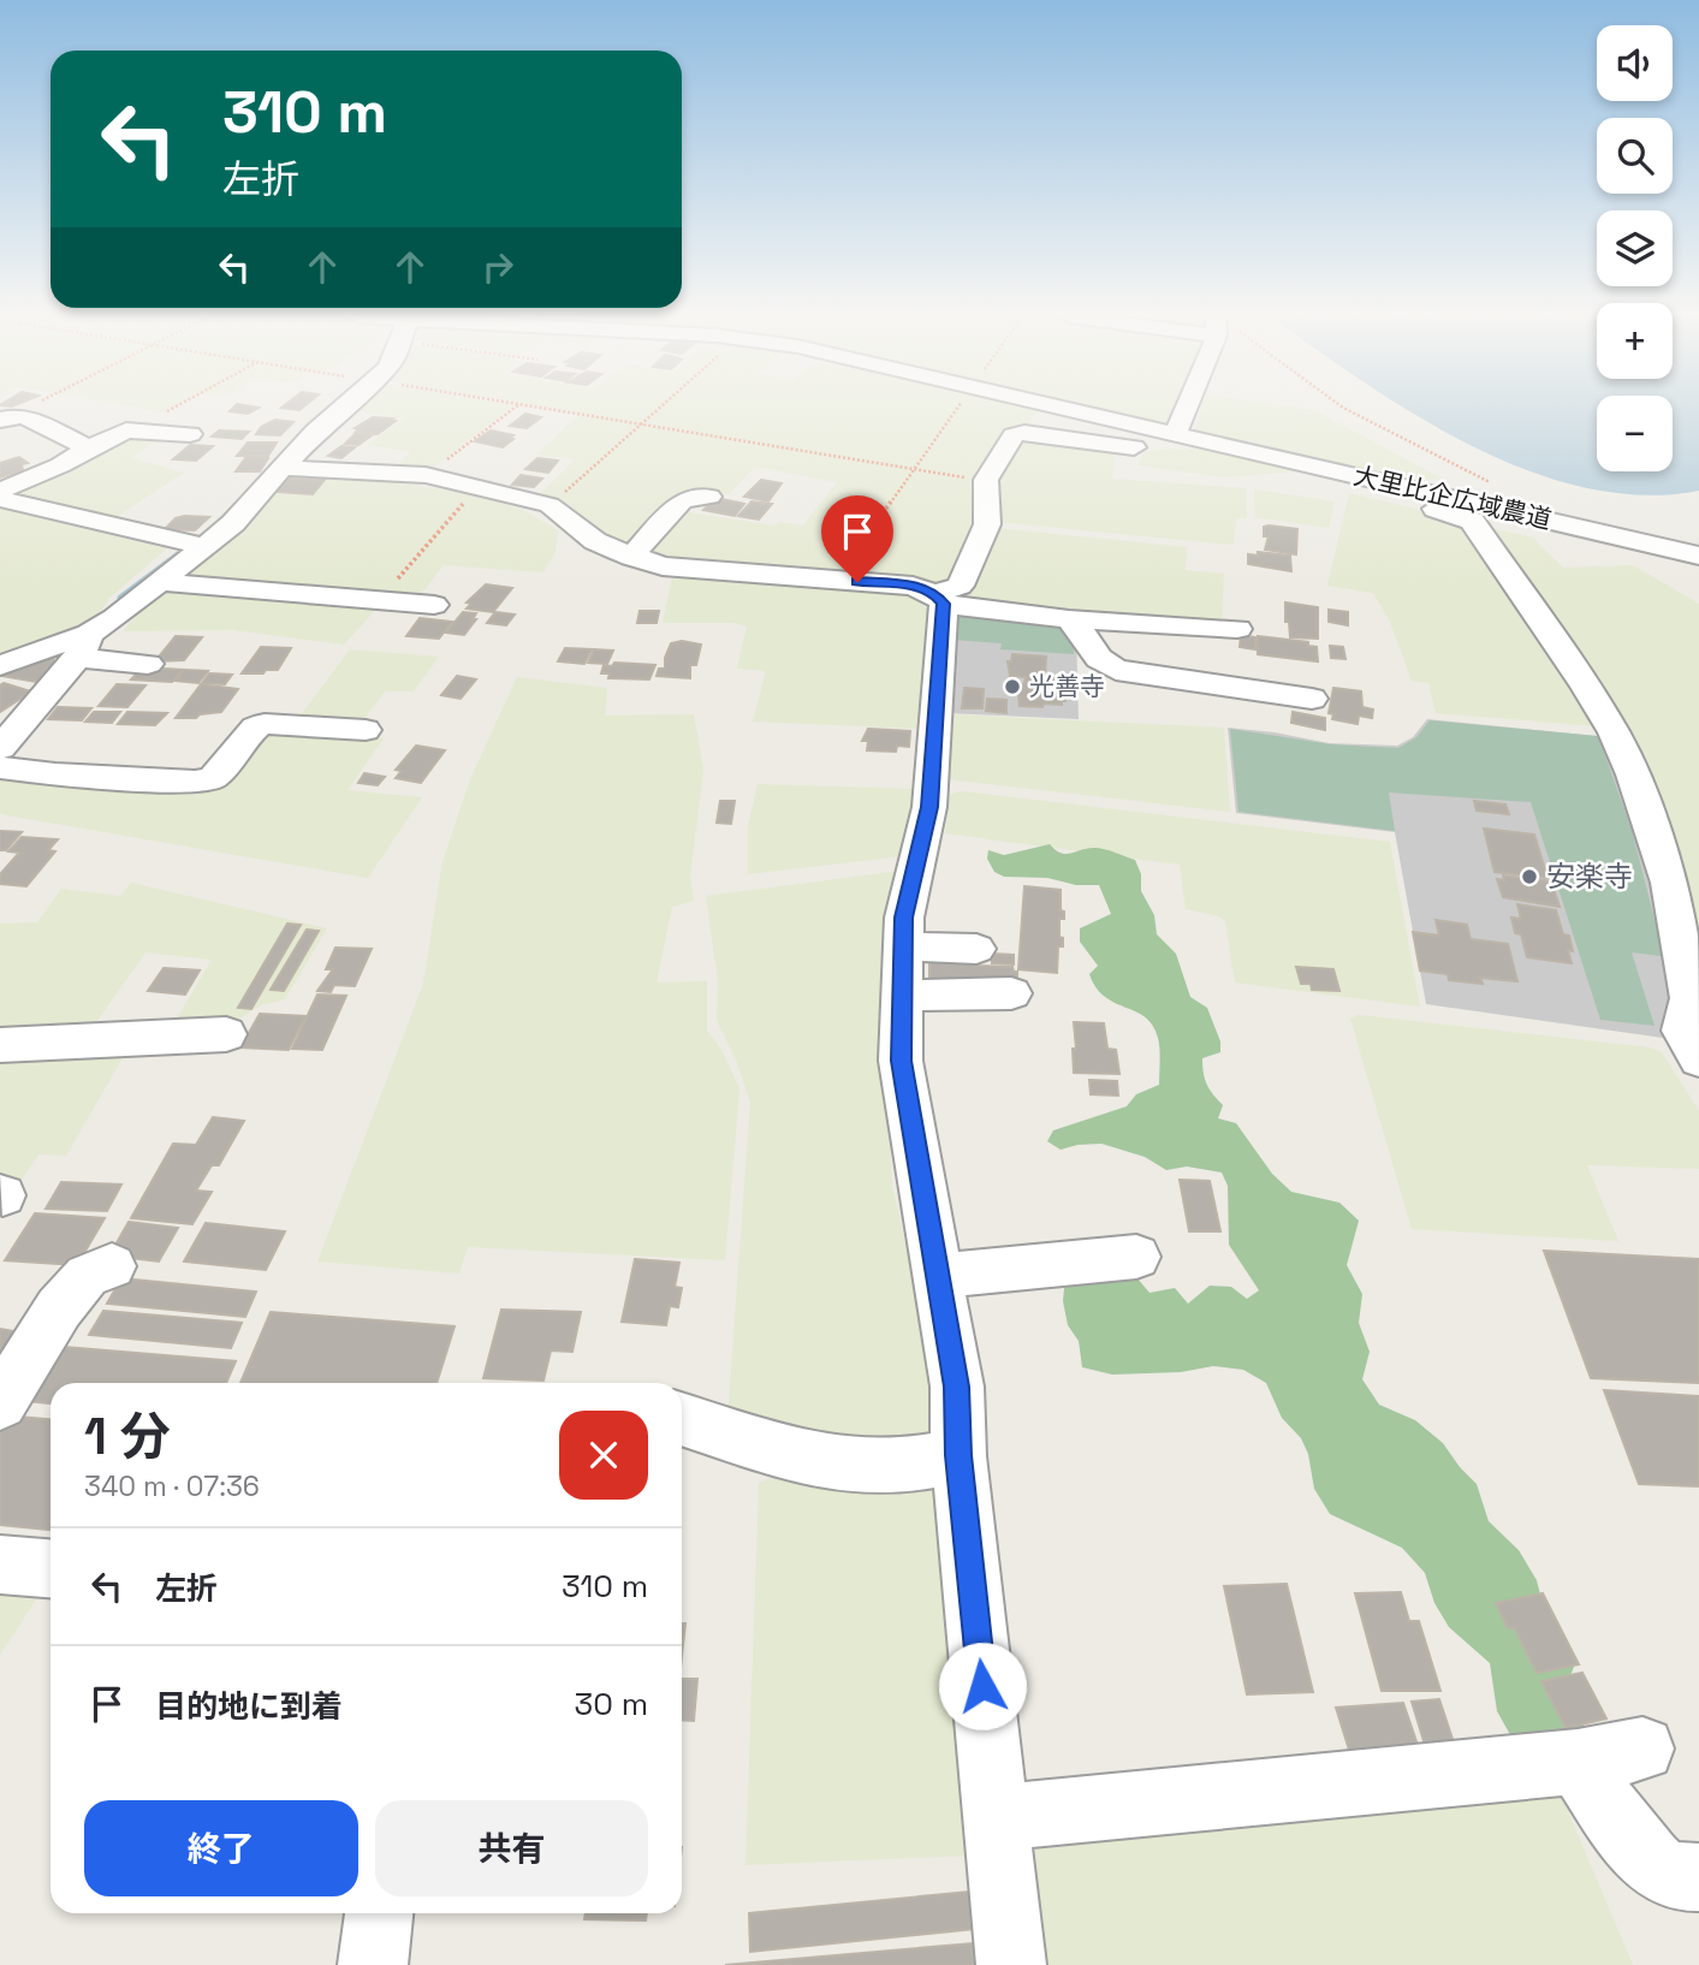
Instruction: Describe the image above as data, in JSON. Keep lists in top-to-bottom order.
{
  "streets": {
    "street": ["大里比企広域農道"]
  },
  "places": ["光善寺", "安楽寺"],
  "page": {
    "map_buttons": ["+", "−"],
    "turn": ["310 m", "左折"],
    "heading": ["1 分", "340 m · 07:36"],
    "list": [
      {
        "name": "左折",
        "value": "310 m"
      },
      {
        "name": "目的地に到着",
        "value": "30 m"
      }
    ],
    "buttons": ["終了", "共有"]
  }
}
